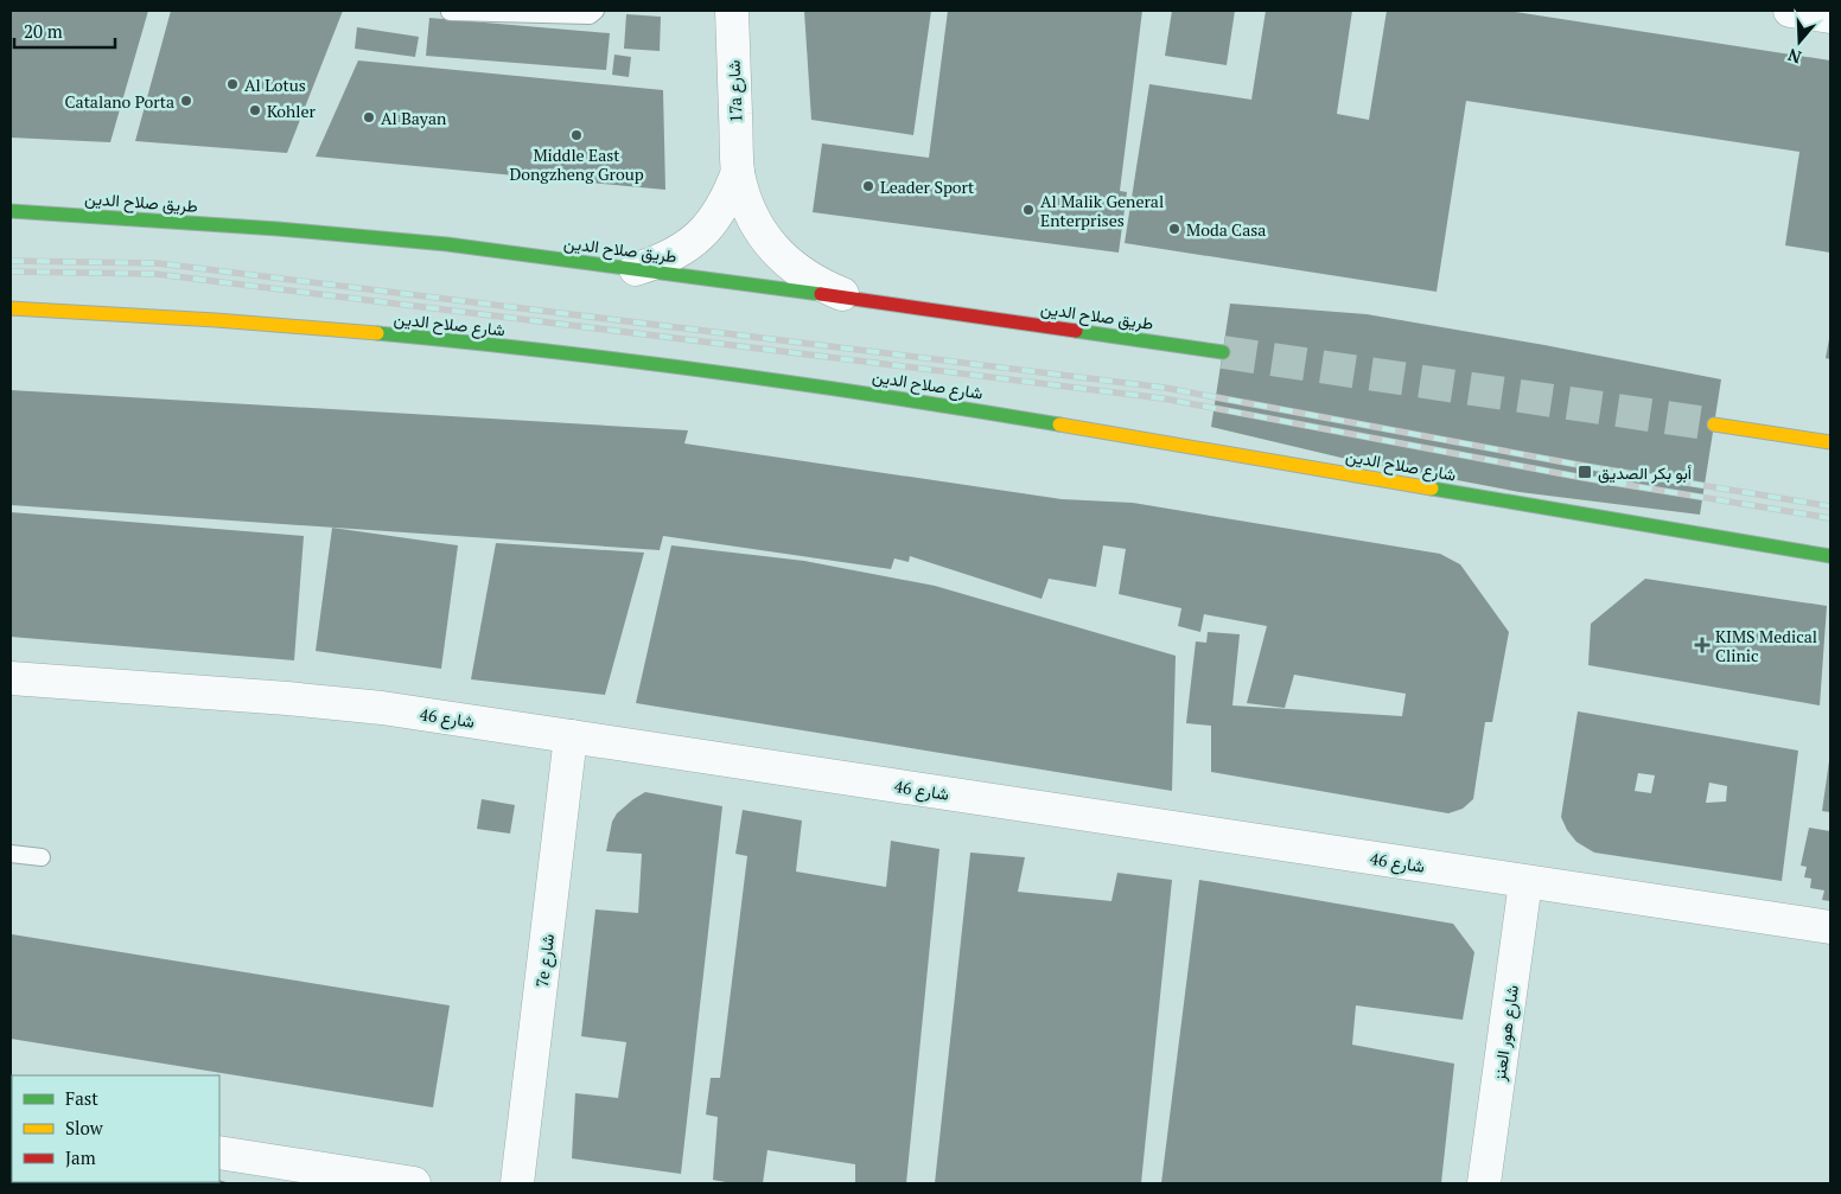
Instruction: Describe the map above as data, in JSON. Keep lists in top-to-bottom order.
{
  "streets": {
    "main road": ["طريق صلاح الدين", "شارع صلاح الدين"],
    "street": [
      "17a شارع",
      "شارع 46",
      "7e شارع",
      "شارع هور العنز"
    ]
  },
  "crossings": [
    ["17a شارع", "طريق صلاح الدين"],
    ["شارع 46", "7e شارع"],
    ["شارع 46", "شارع هور العنز"]
  ],
  "places": {
    "other": [
      "Al Lotus",
      "Catalano Porta",
      "Kohler",
      "Al Bayan",
      "Middle East Dongzheng Group",
      "Leader Sport",
      "Al Malik General Enterprises",
      "Moda Casa"
    ],
    "transit": ["أبو بكر الصديق"],
    "health": ["KIMS Medical Clinic"]
  },
  "legend": ["Fast", "Slow", "Jam"],
  "scale_bar": "20 m",
  "north": "bottom"
}
